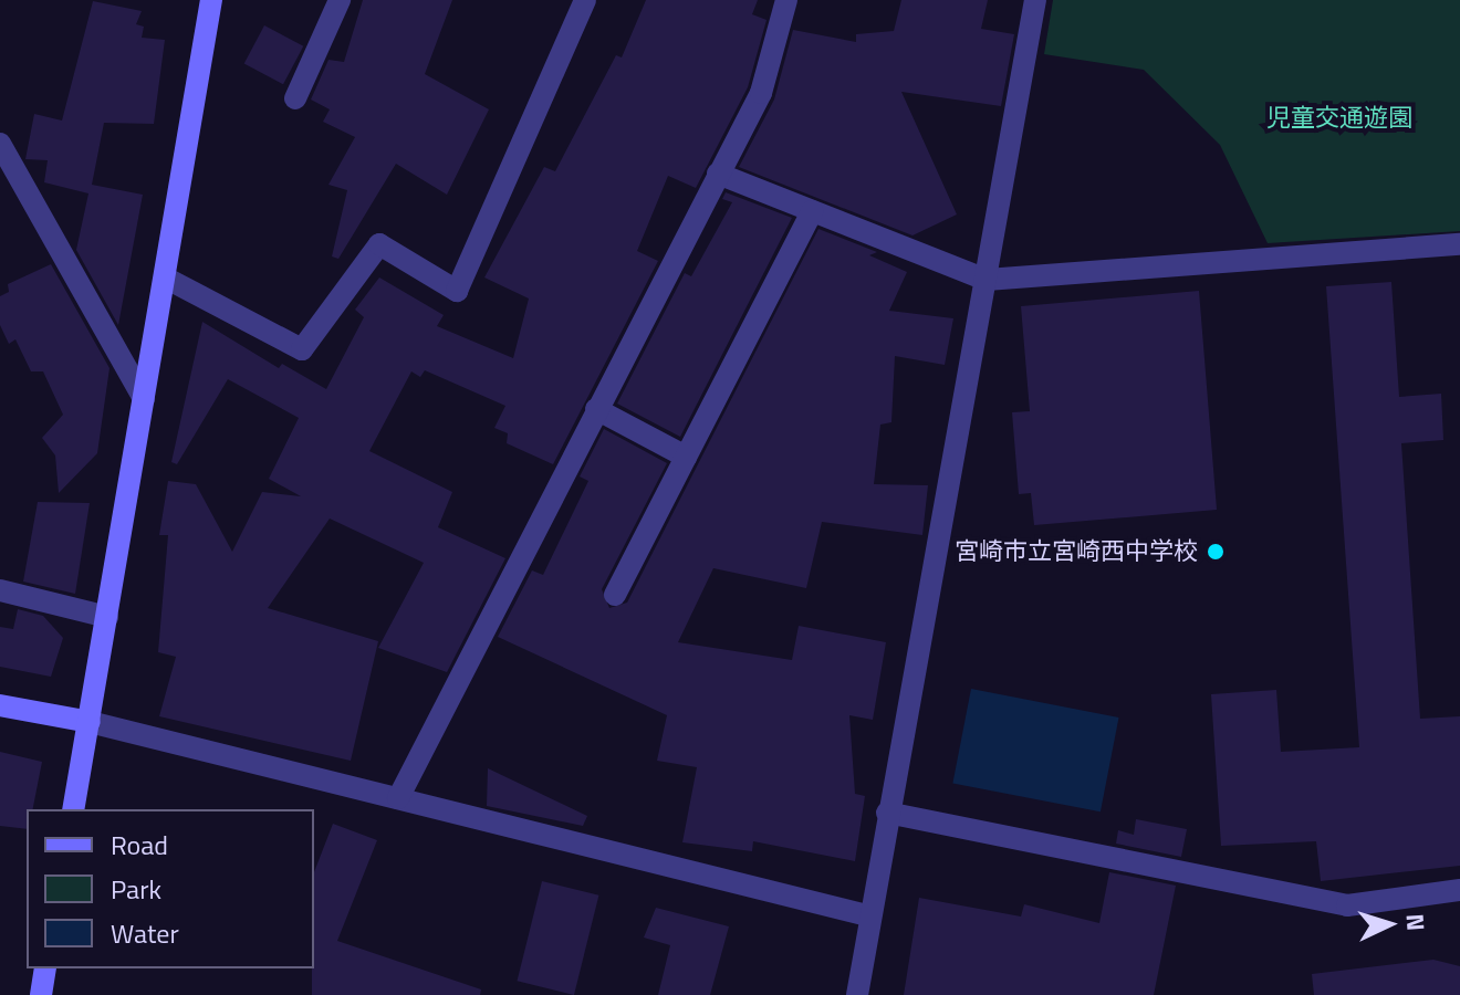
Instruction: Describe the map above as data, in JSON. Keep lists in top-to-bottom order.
{
  "parks": ["児童交通遊園"],
  "places": ["宮崎市立宮崎西中学校"],
  "legend": ["Road", "Park", "Water"],
  "north": "right"
}
